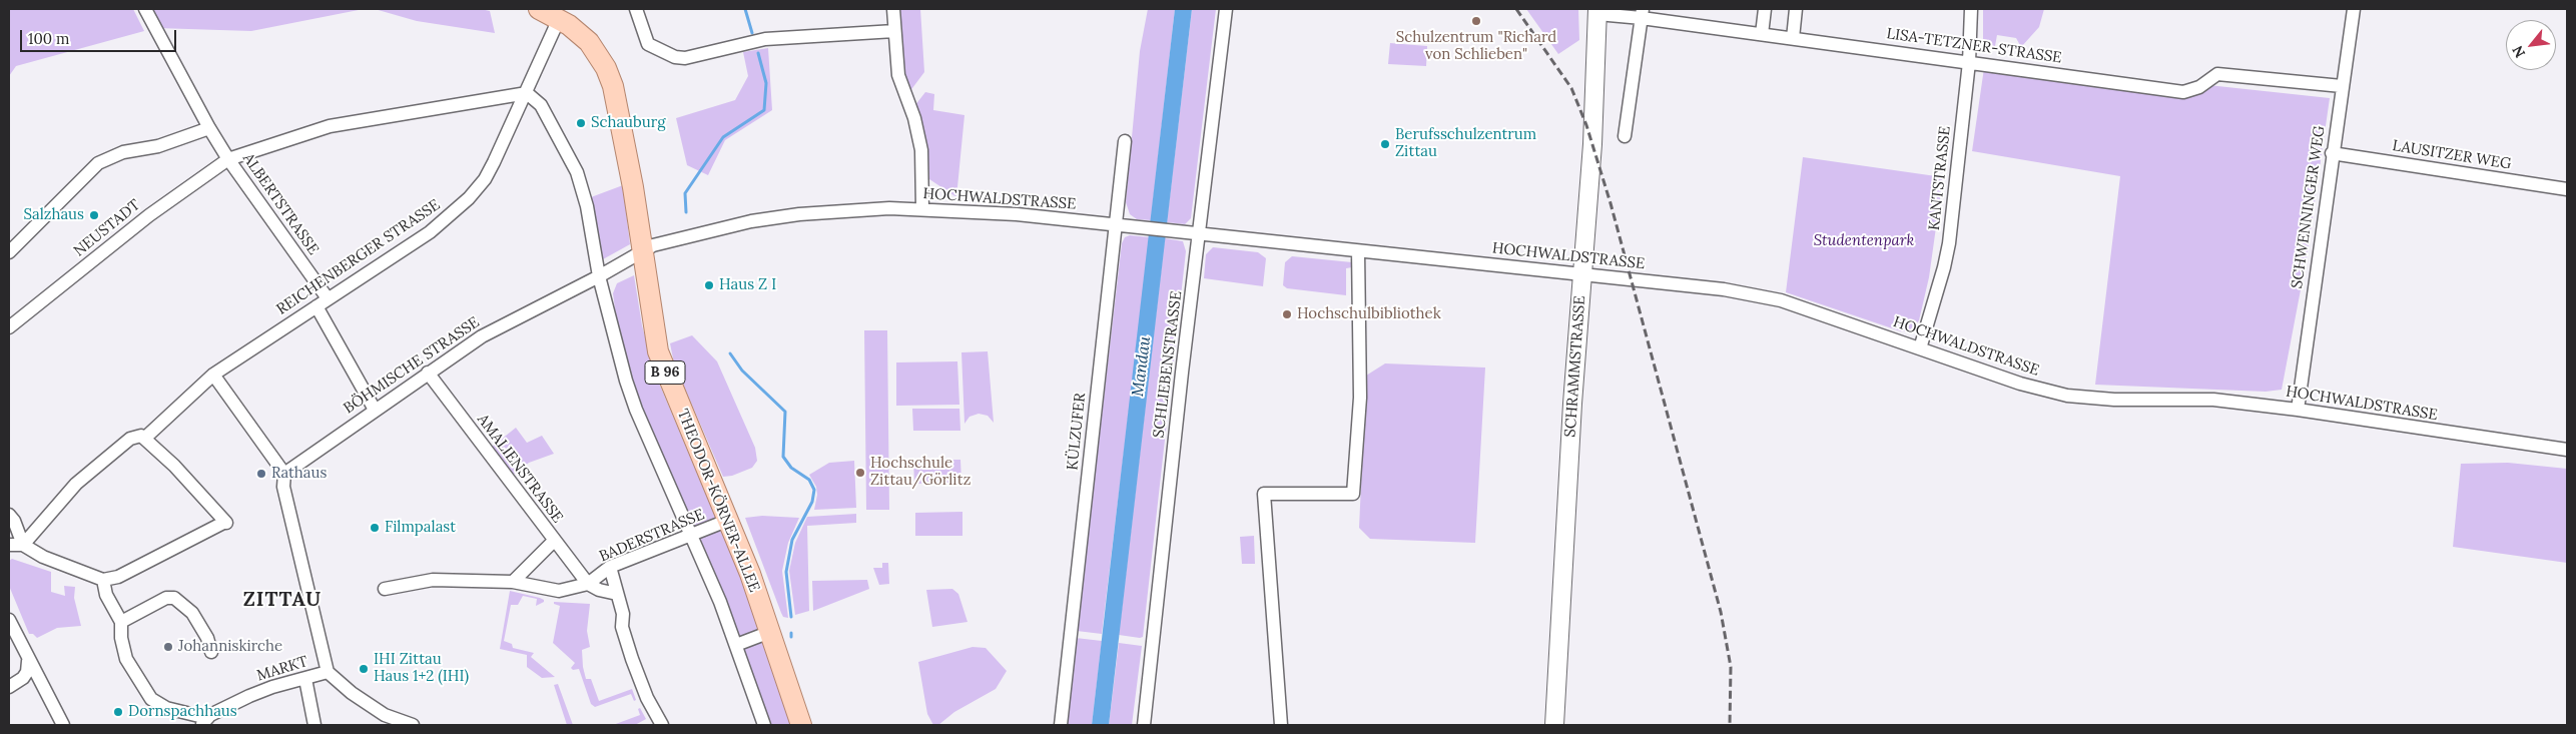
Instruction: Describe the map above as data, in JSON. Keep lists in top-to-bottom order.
{
  "streets": {
    "main road": ["SCHRAMMSTRASSE", "B 96", "THEODOR-KÖRNER-ALLEE"],
    "street": [
      "LISA-TETZNER-STRASSE",
      "LAUSITZER WEG",
      "KANTSTRASSE",
      "HOCHWALDSTRASSE",
      "ALBERTSTRASSE",
      "SCHWENNINGER WEG",
      "NEUSTADT",
      "REICHENBERGER STRASSE",
      "SCHLIEBENSTRASSE",
      "BÖHMISCHE STRASSE",
      "KÜLZUFER",
      "AMALIENSTRASSE",
      "BADERSTRASSE",
      "MARKT"
    ]
  },
  "crossings": [
    ["LISA-TETZNER-STRASSE", "KANTSTRASSE"],
    ["LISA-TETZNER-STRASSE", "SCHWENNINGER WEG"],
    ["LISA-TETZNER-STRASSE", "SCHRAMMSTRASSE"],
    ["LAUSITZER WEG", "SCHWENNINGER WEG"],
    ["KANTSTRASSE", "HOCHWALDSTRASSE"],
    ["HOCHWALDSTRASSE", "SCHWENNINGER WEG"],
    ["HOCHWALDSTRASSE", "SCHLIEBENSTRASSE"],
    ["HOCHWALDSTRASSE", "BÖHMISCHE STRASSE"],
    ["HOCHWALDSTRASSE", "SCHRAMMSTRASSE"],
    ["HOCHWALDSTRASSE", "B 96"],
    ["HOCHWALDSTRASSE", "KÜLZUFER"],
    ["HOCHWALDSTRASSE", "THEODOR-KÖRNER-ALLEE"],
    ["ALBERTSTRASSE", "NEUSTADT"],
    ["ALBERTSTRASSE", "REICHENBERGER STRASSE"],
    ["NEUSTADT", "REICHENBERGER STRASSE"],
    ["REICHENBERGER STRASSE", "B 96"],
    ["BÖHMISCHE STRASSE", "B 96"],
    ["BÖHMISCHE STRASSE", "AMALIENSTRASSE"],
    ["BÖHMISCHE STRASSE", "THEODOR-KÖRNER-ALLEE"],
    ["BÖHMISCHE STRASSE", "MARKT"],
    ["B 96", "THEODOR-KÖRNER-ALLEE"],
    ["AMALIENSTRASSE", "BADERSTRASSE"],
    ["THEODOR-KÖRNER-ALLEE", "BADERSTRASSE"]
  ],
  "districts": ["ZITTAU"],
  "water": ["Mandau"],
  "parks": ["Studentenpark"],
  "places": [
    "Schulzentrum \"Richard von Schlieben\"",
    "Schauburg",
    "Berufsschulzentrum Zittau",
    "Salzhaus",
    "Haus Z I",
    "Hochschulbibliothek",
    "Hochschule Zittau/Görlitz",
    "Rathaus",
    "Filmpalast",
    "Johanniskirche",
    "IHI Zittau Haus 1+2 (IHI)",
    "Dornspachhaus"
  ],
  "scale_bar": "100 m",
  "north": "bottom left"
}
